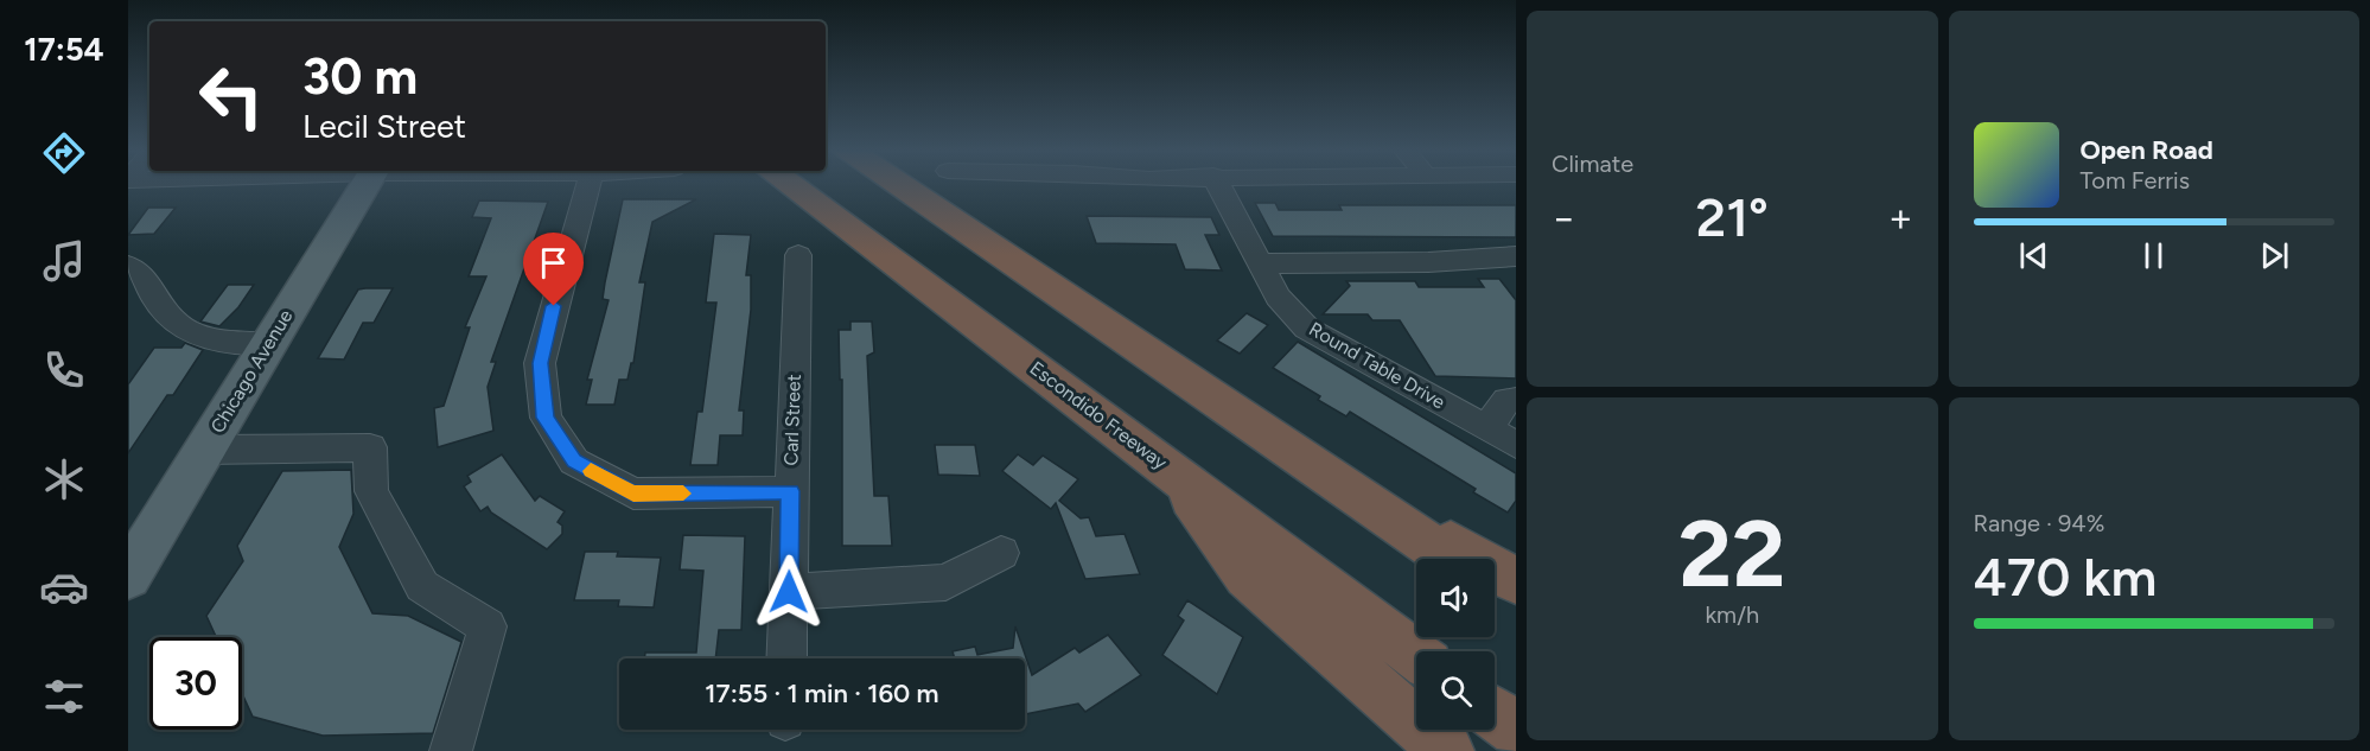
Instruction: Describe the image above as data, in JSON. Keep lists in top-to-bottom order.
{
  "streets": {
    "highway": ["Escondido Freeway"],
    "main road": ["Chicago Avenue"],
    "street": ["Round Table Drive", "Carl Street"]
  },
  "page": {
    "tabs": "17:54",
    "tile": [
      "Climate",
      ["22", "km/h"],
      ["Range · 94%", "470 km"]
    ],
    "turn": ["30 m", "Lecil Street"],
    "song": ["Open Road", "Tom Ferris"],
    "heat": ["−", "21°", "+"],
    "limit": "30",
    "trip": "17:55 · 1 min · 160 m"
  }
}
